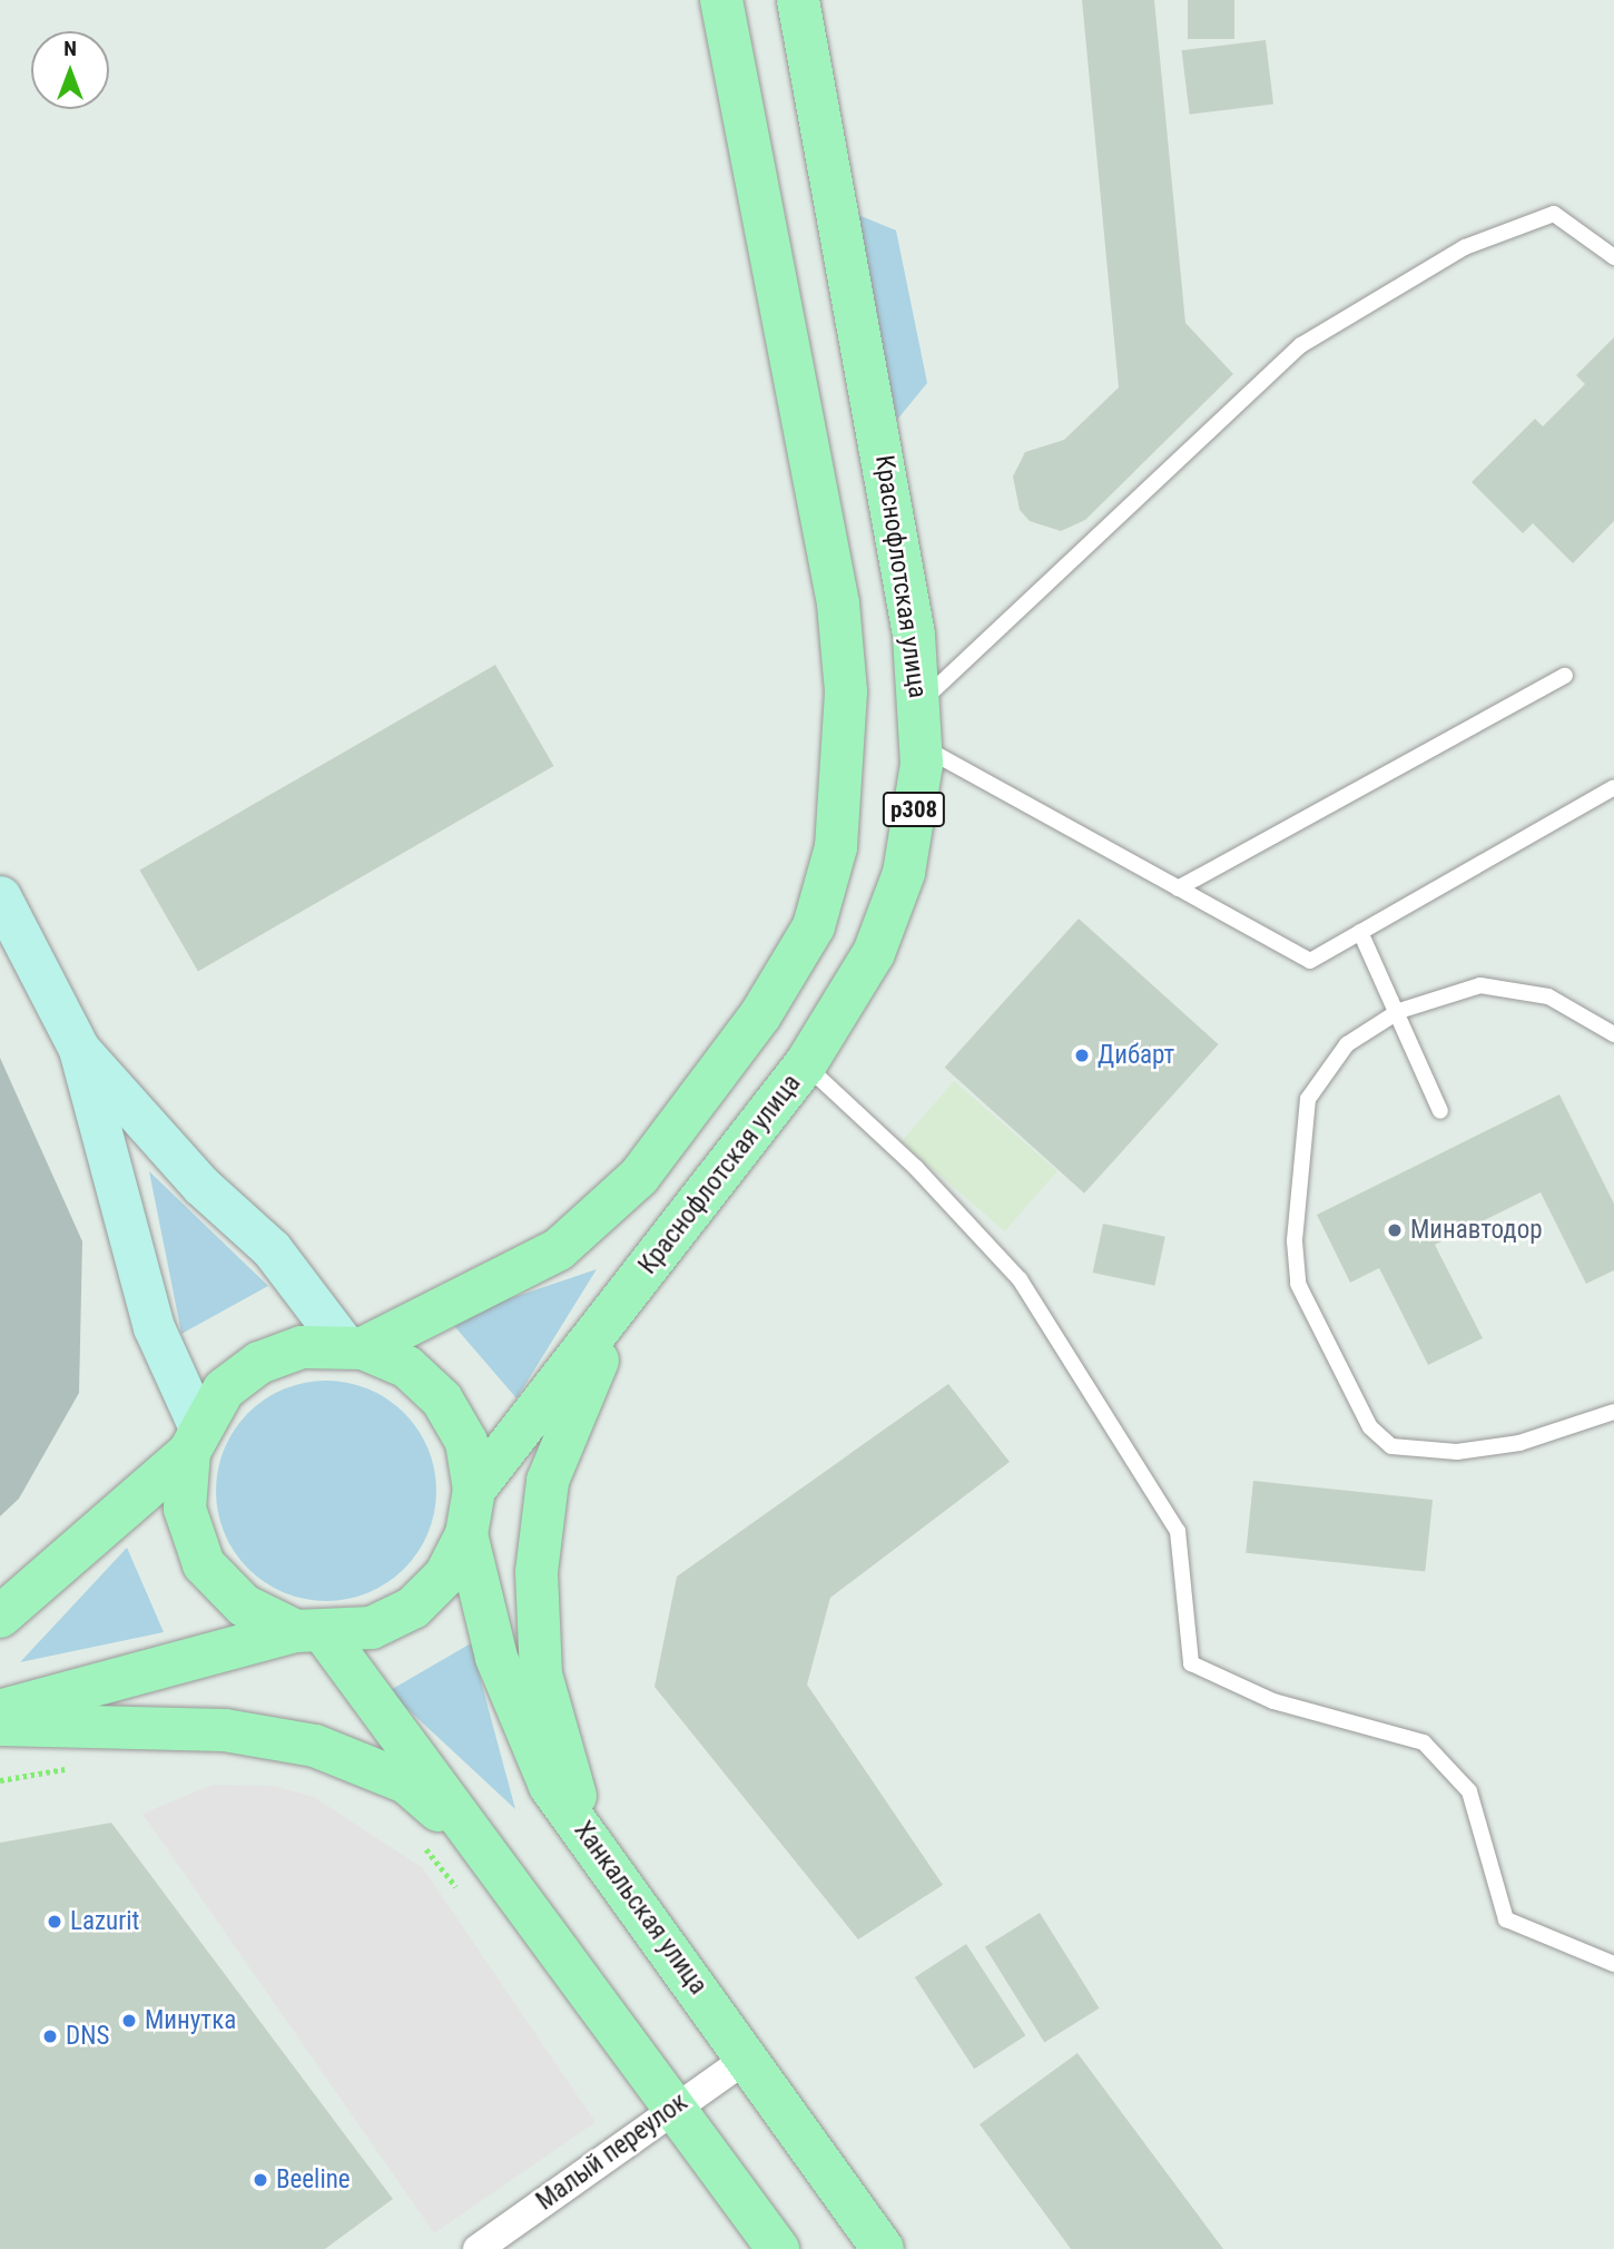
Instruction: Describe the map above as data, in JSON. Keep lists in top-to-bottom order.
{
  "streets": {
    "main road": ["Краснофлотская улица", "p308", "Ханкальская улица"],
    "street": ["Малый переулок"]
  },
  "crossings": [
    ["Ханкальская улица", "Малый переулок"]
  ],
  "places": [
    "Дибарт",
    "Минавтодор",
    "Lazurit",
    "Минутка",
    "DNS",
    "Beeline"
  ],
  "north": "top"
}
